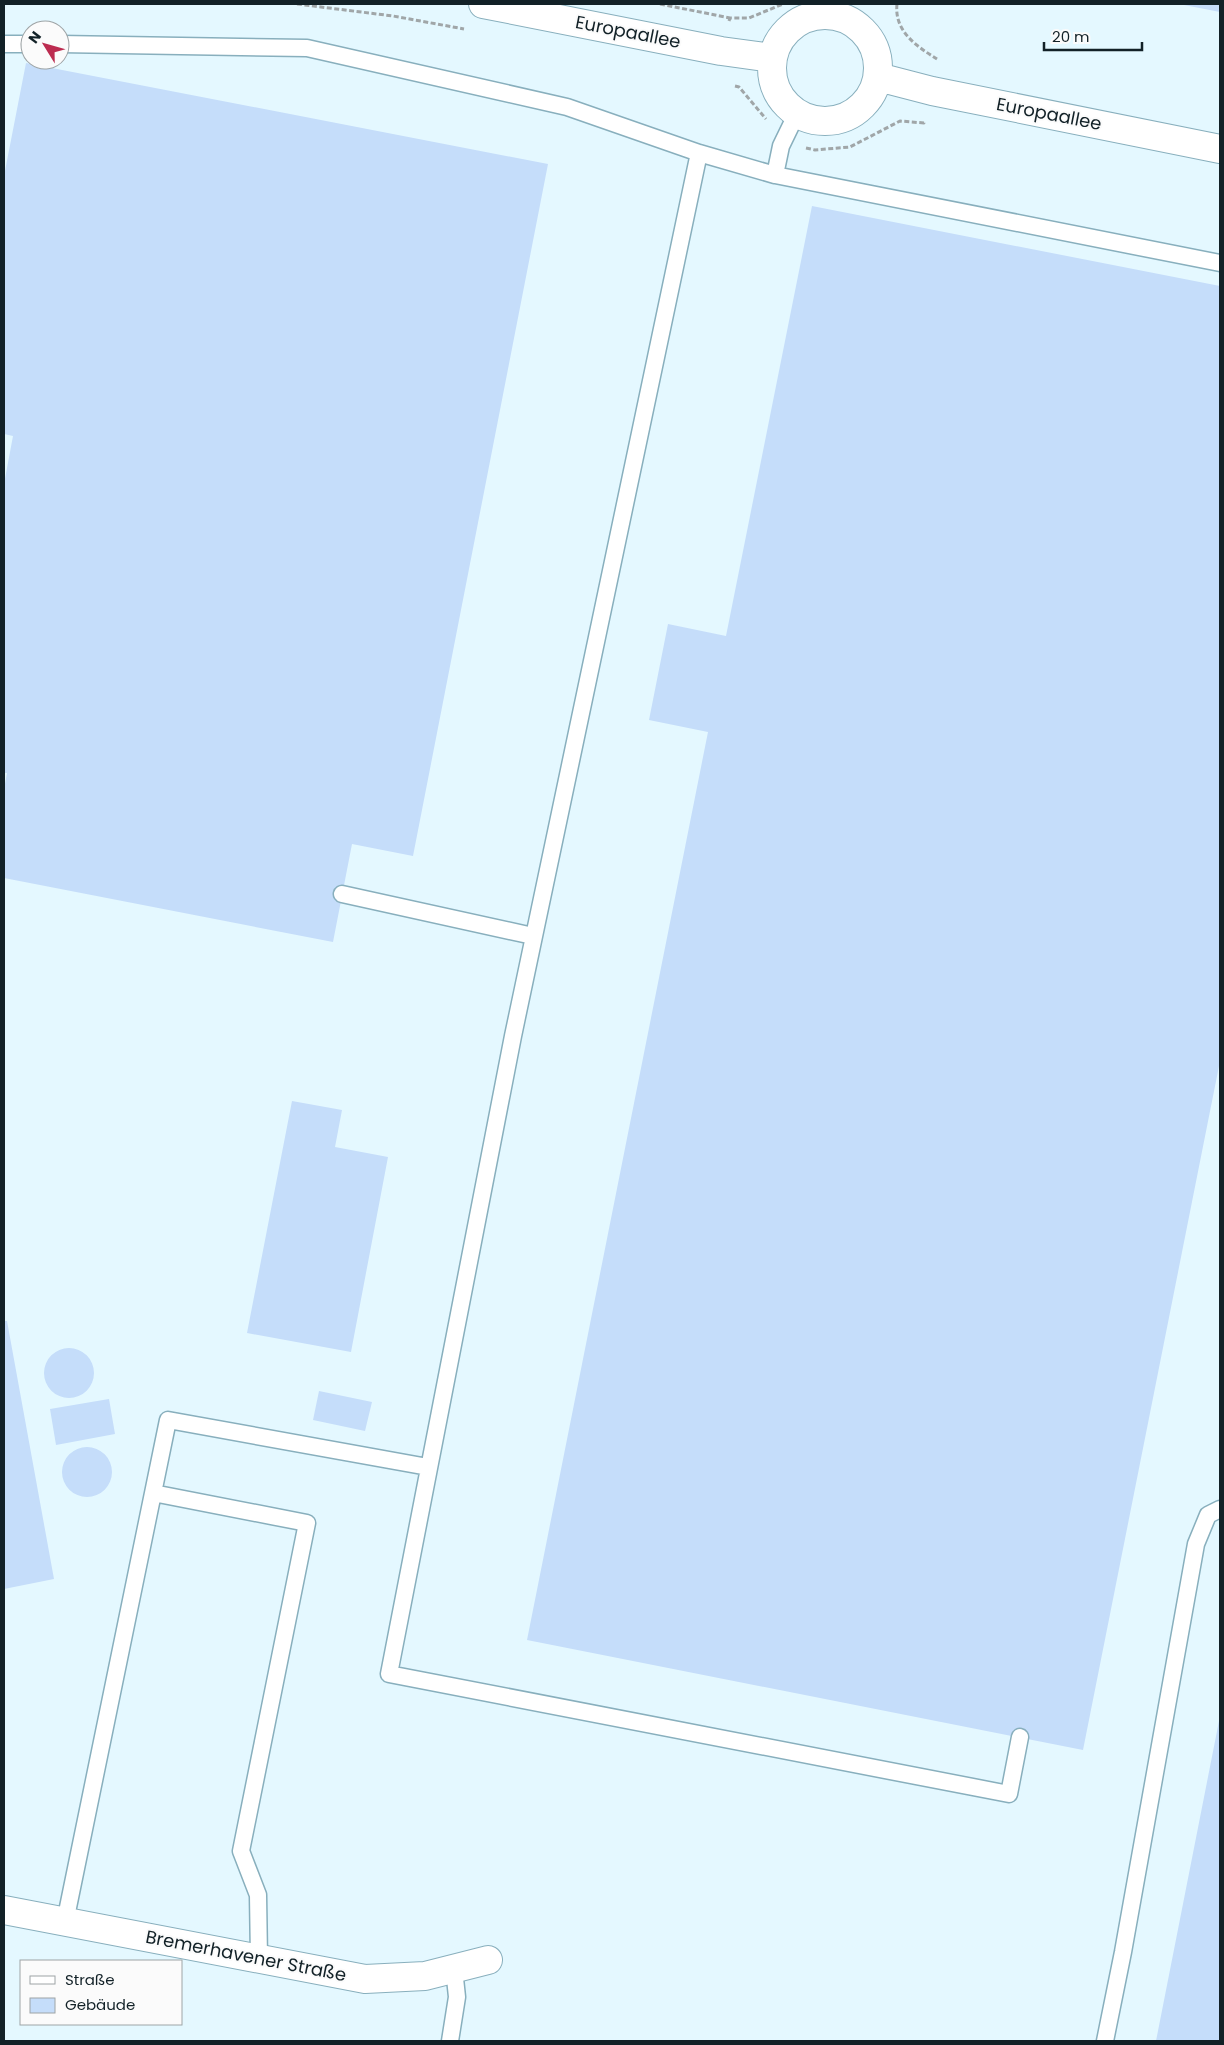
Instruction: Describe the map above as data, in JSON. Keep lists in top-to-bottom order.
{
  "streets": {
    "street": ["Europaallee", "Bremerhavener Straße"]
  },
  "legend": ["Straße", "Gebäude"],
  "scale_bar": "20 m",
  "north": "top left"
}
